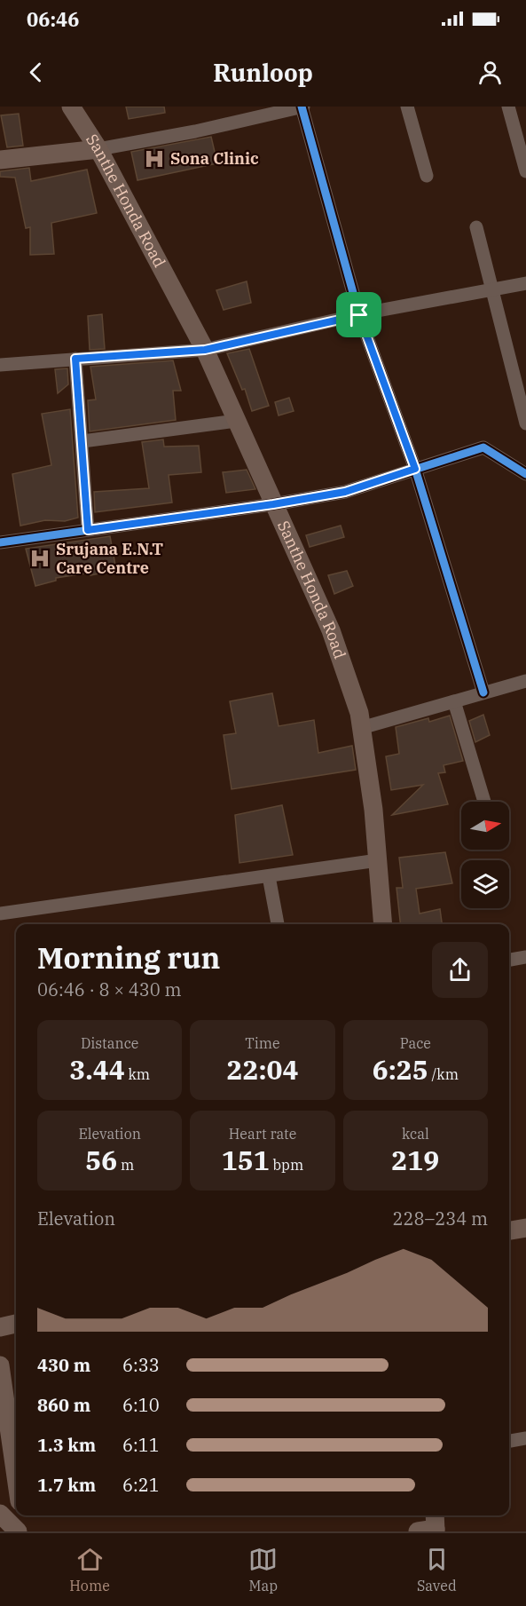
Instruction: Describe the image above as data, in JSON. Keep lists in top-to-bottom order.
{
  "streets": {
    "main road": ["Santhe Honda Road"]
  },
  "places": {
    "hospital": ["Sona Clinic", "Srujana E.N.T Care Centre"]
  },
  "north": "right",
  "page": {
    "status": "06:46",
    "header": "Runloop",
    "heading": ["Morning run", "06:46 · 8 × 430 m"],
    "stats": [
      ["Distance", "3.44 km"],
      ["Time", "22:04"],
      ["Pace", "6:25 /km"],
      ["Elevation", "56 m"],
      ["Heart rate", "151 bpm"],
      ["kcal", "219"]
    ],
    "chart": ["Elevation", "228–234 m"],
    "list": [
      {
        "name": "430 m",
        "note": "6:33"
      },
      {
        "name": "860 m",
        "note": "6:10"
      },
      {
        "name": "1.3 km",
        "note": "6:11"
      },
      {
        "name": "1.7 km",
        "note": "6:21"
      }
    ],
    "tabs": ["Home", "Map", "Saved"]
  }
}
